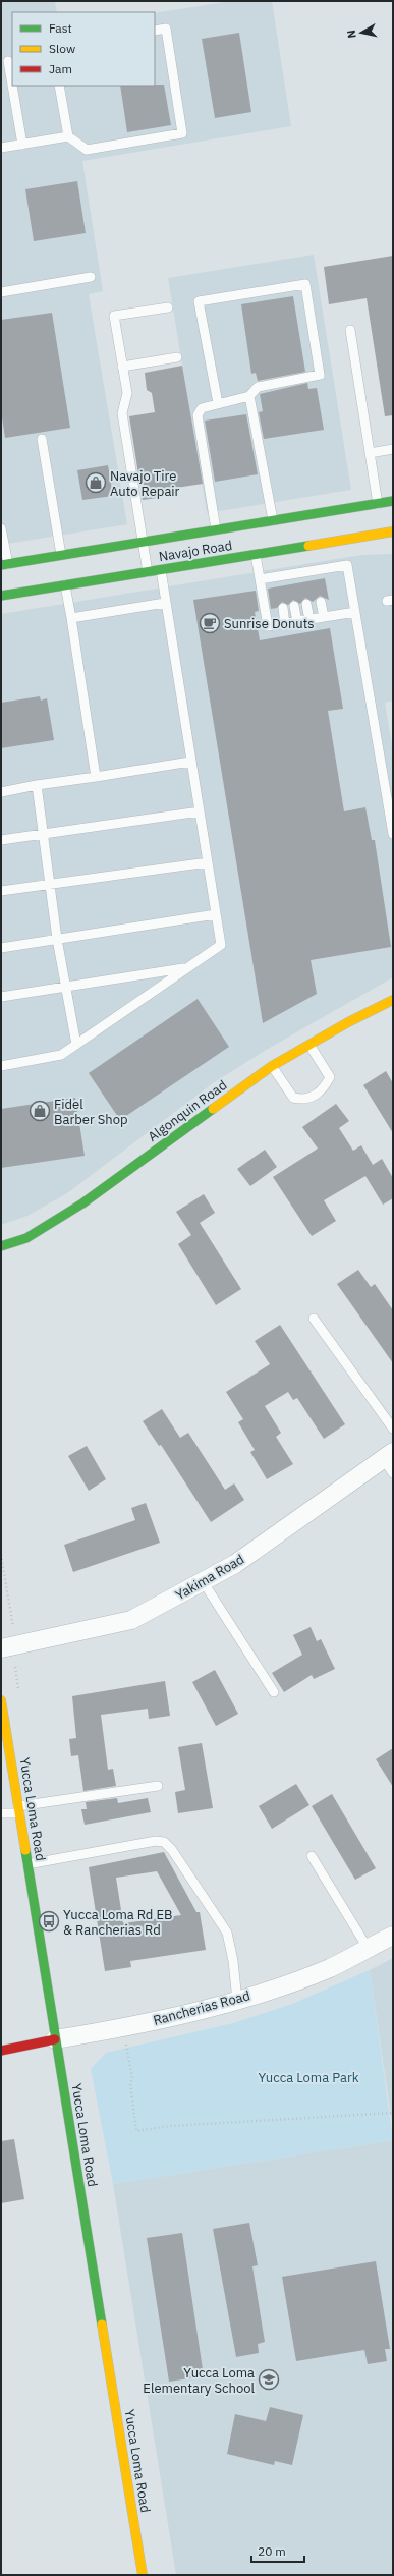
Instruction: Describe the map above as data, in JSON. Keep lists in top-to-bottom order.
{
  "streets": {
    "main road": [
      "Navajo Road",
      "Algonquin Road",
      "Yucca Loma Road",
      "Rancherias Road"
    ],
    "street": ["Yakima Road"]
  },
  "crossings": [
    ["Yucca Loma Road", "Rancherias Road"]
  ],
  "parks": ["Yucca Loma Park"],
  "places": {
    "shop": ["Navajo Tire Auto Repair", "Fidel Barber Shop"],
    "cafe": ["Sunrise Donuts"],
    "bus stop": ["Yucca Loma Rd EB & Rancherias Rd"],
    "school or university": ["Yucca Loma Elementary School"]
  },
  "legend": ["Fast", "Slow", "Jam"],
  "scale_bar": "20 m",
  "north": "left"
}
